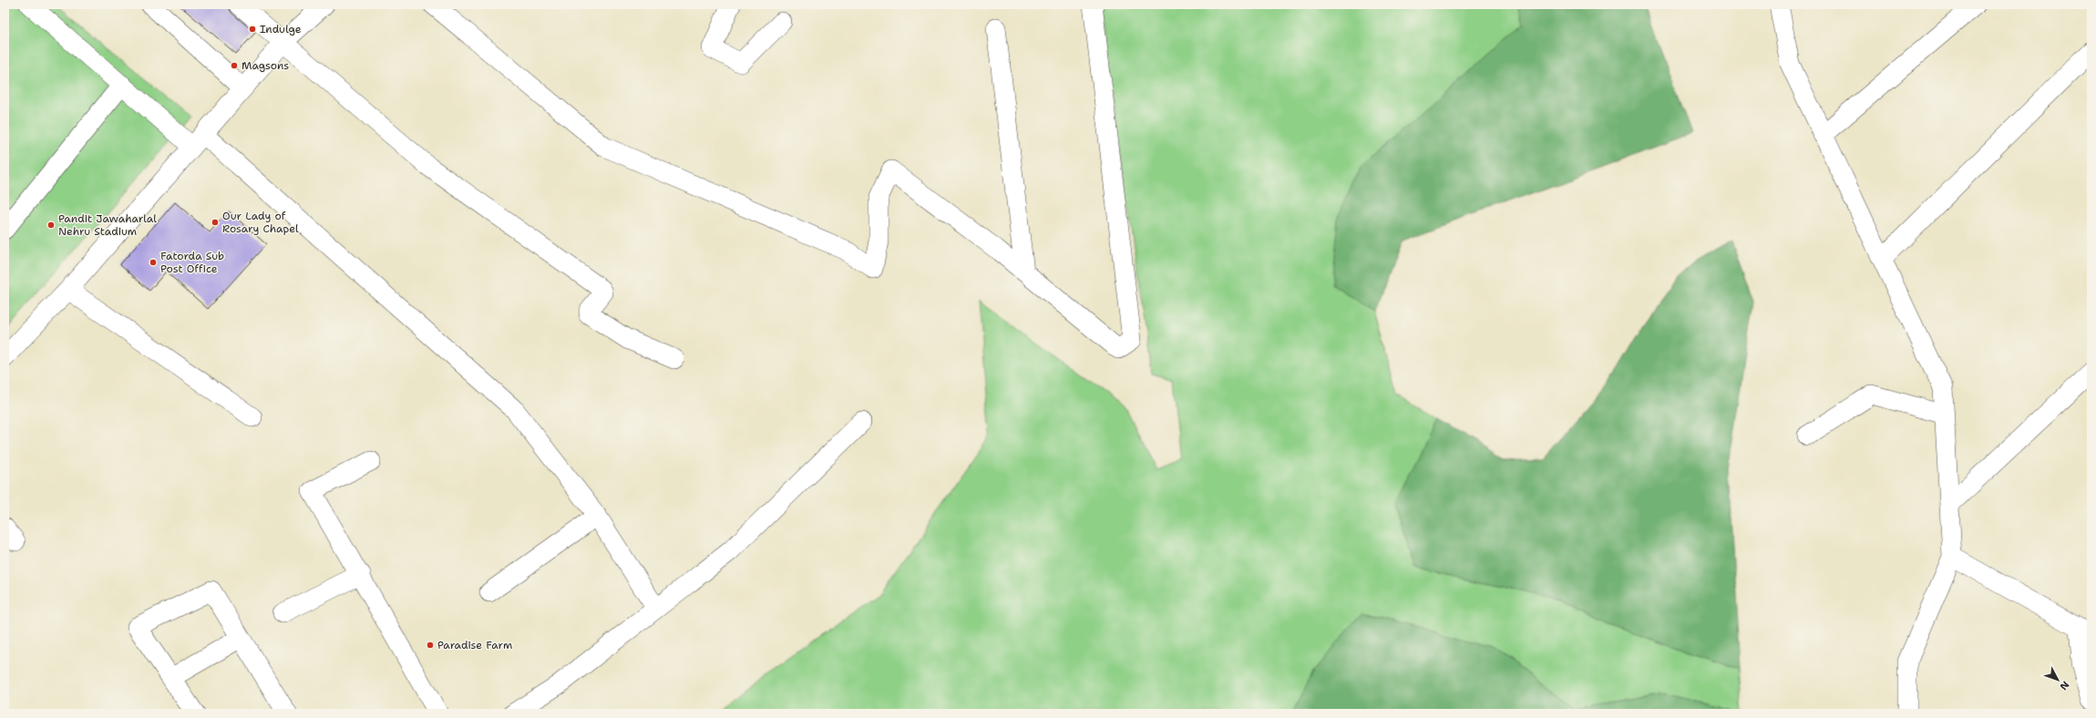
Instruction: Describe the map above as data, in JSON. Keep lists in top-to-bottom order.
{
  "places": [
    "Indulge",
    "Magsons",
    "Our Lady of Rosary Chapel",
    "Pandit Jawaharlal Nehru Stadium",
    "Fatorda Sub Post Office",
    "Paradise Farm"
  ],
  "north": "bottom right"
}
